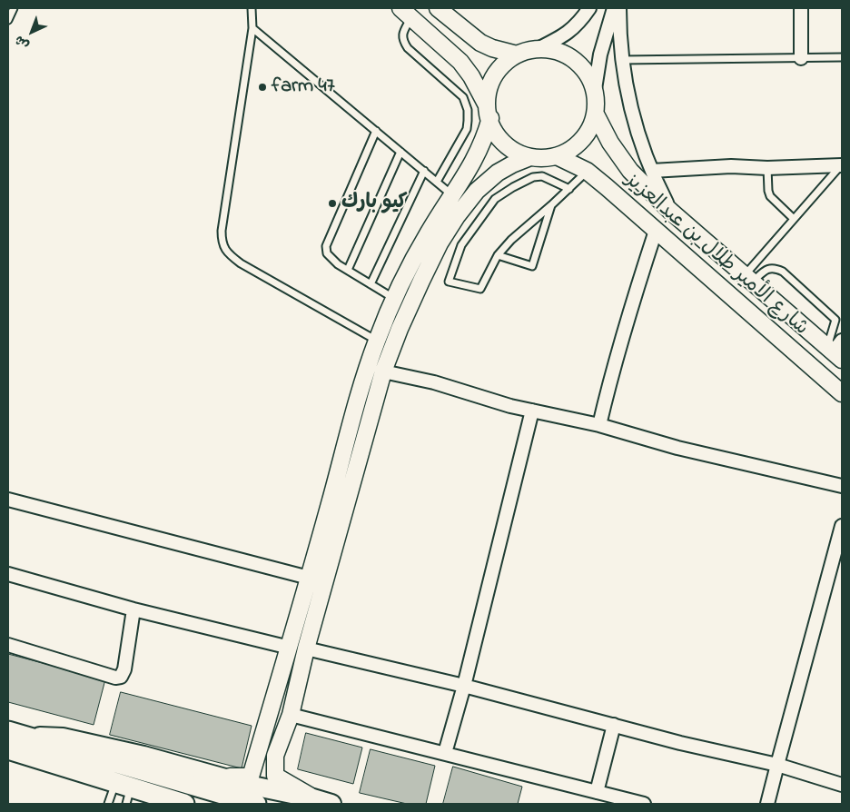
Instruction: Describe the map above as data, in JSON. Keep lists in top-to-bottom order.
{
  "streets": {
    "street": ["شارع الأمير طلال بن عبدالعزيز"]
  },
  "places": ["farm 47", "كيو بارك"],
  "north": "bottom left"
}
